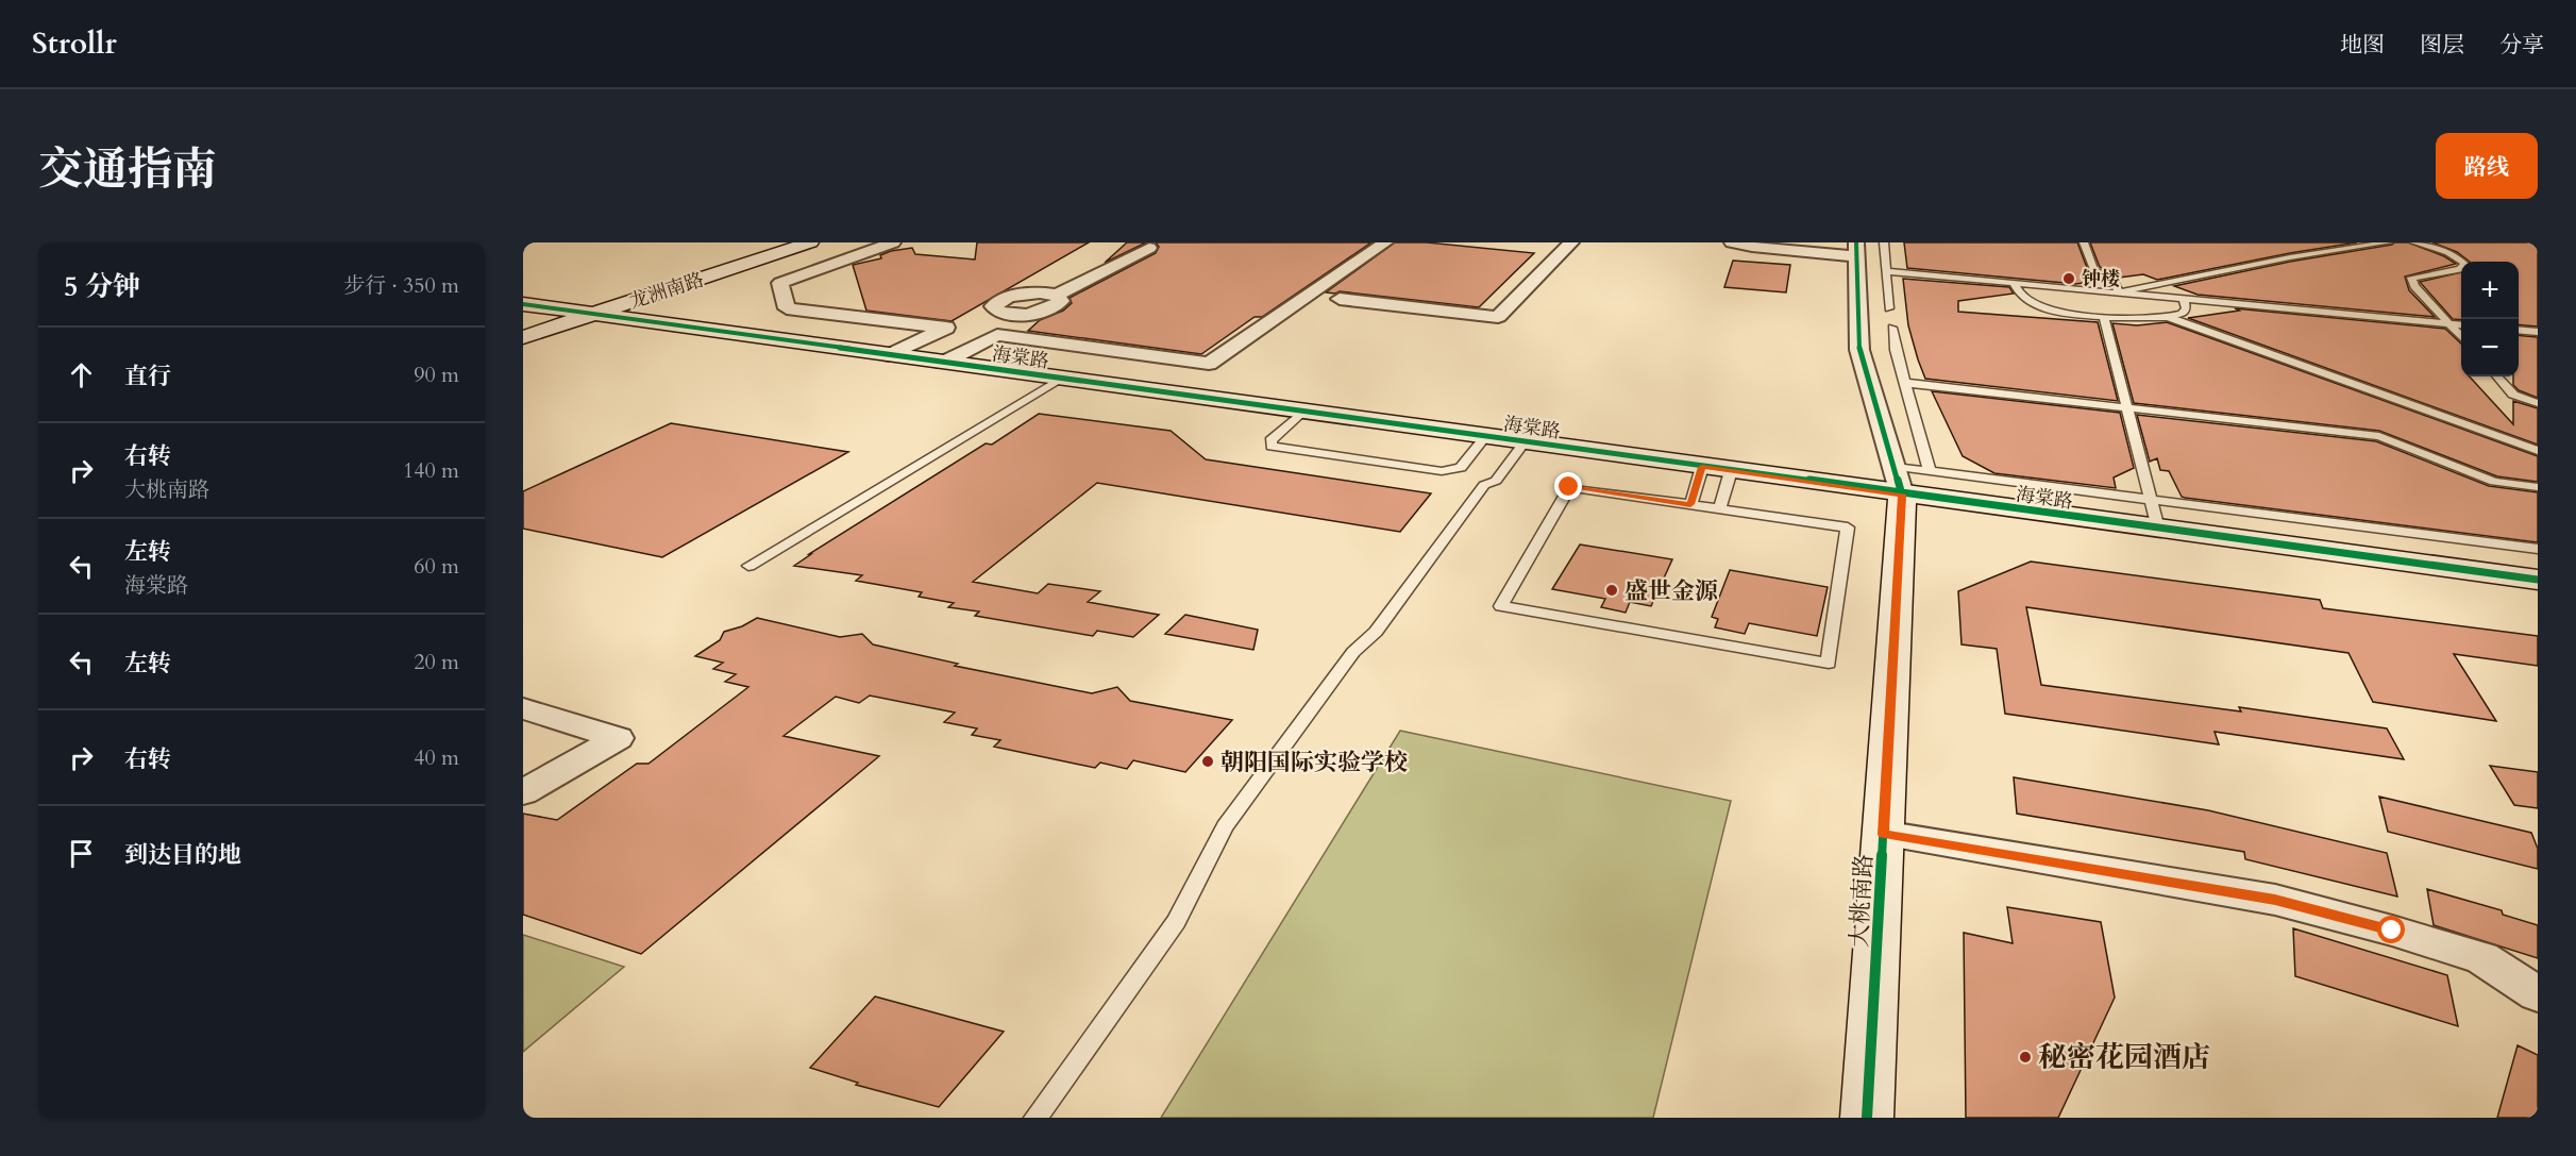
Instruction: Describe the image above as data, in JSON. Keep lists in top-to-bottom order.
{
  "streets": {
    "street": ["龙洲南路", "海棠路", "大桃南路"]
  },
  "crossings": [
    ["龙洲南路", "海棠路"],
    ["海棠路", "大桃南路"]
  ],
  "places": [
    "钟楼",
    "盛世金源",
    "朝阳国际实验学校",
    "秘密花园酒店"
  ],
  "page": {
    "header": "Strollr",
    "nav": ["地图", "图层", "分享"],
    "title": "交通指南",
    "buttons": "路线",
    "heading": ["5 分钟", "步行 · 350 m"],
    "map_buttons": ["+", "−"],
    "list": [
      ["直行", "90 m"],
      ["右转", "大桃南路", "140 m"],
      ["左转", "海棠路", "60 m"],
      ["左转", "20 m"],
      ["右转", "40 m"],
      "到达目的地"
    ]
  }
}
